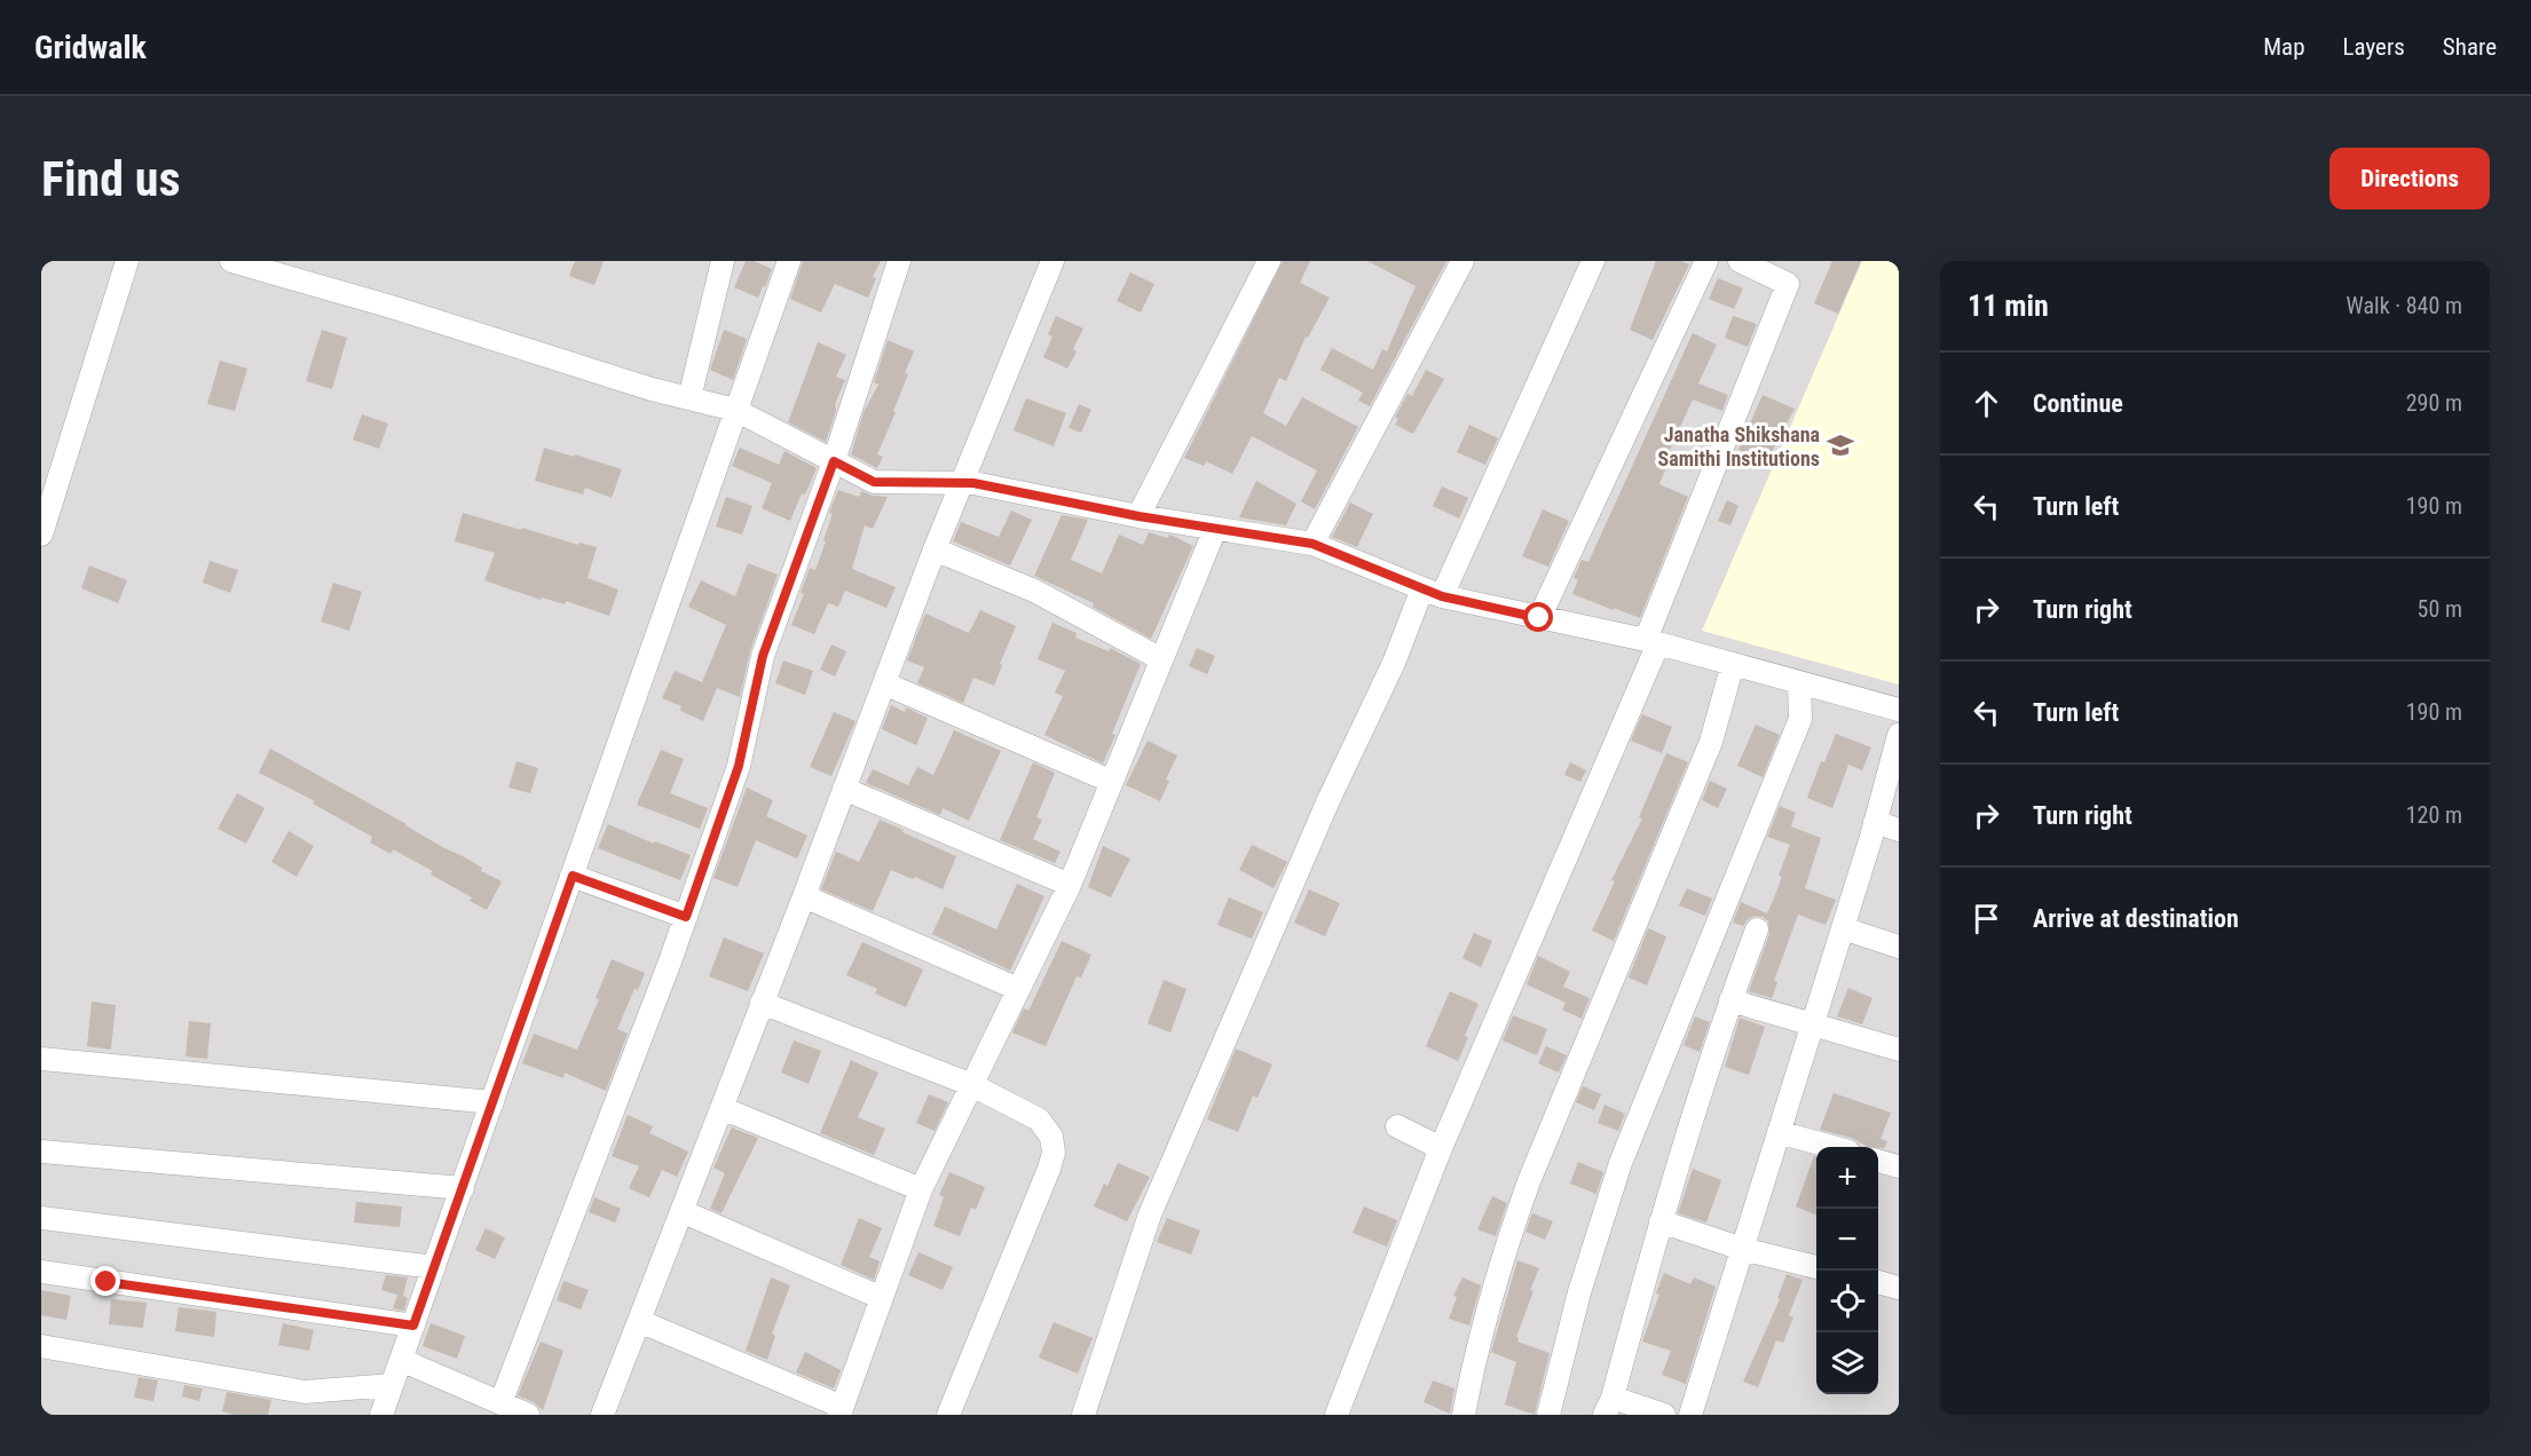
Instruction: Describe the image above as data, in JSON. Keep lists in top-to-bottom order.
{
  "places": {
    "school or university": ["Janatha Shikshana Samithi Institutions"]
  },
  "page": {
    "header": "Gridwalk",
    "nav": ["Map", "Layers", "Share"],
    "buttons": "Directions",
    "title": "Find us",
    "heading": ["11 min", "Walk · 840 m"],
    "list": [
      ["Continue", "290 m"],
      ["Turn left", "190 m"],
      ["Turn right", "50 m"],
      ["Turn left", "190 m"],
      ["Turn right", "120 m"],
      "Arrive at destination"
    ],
    "map_buttons": ["+", "−"]
  }
}
